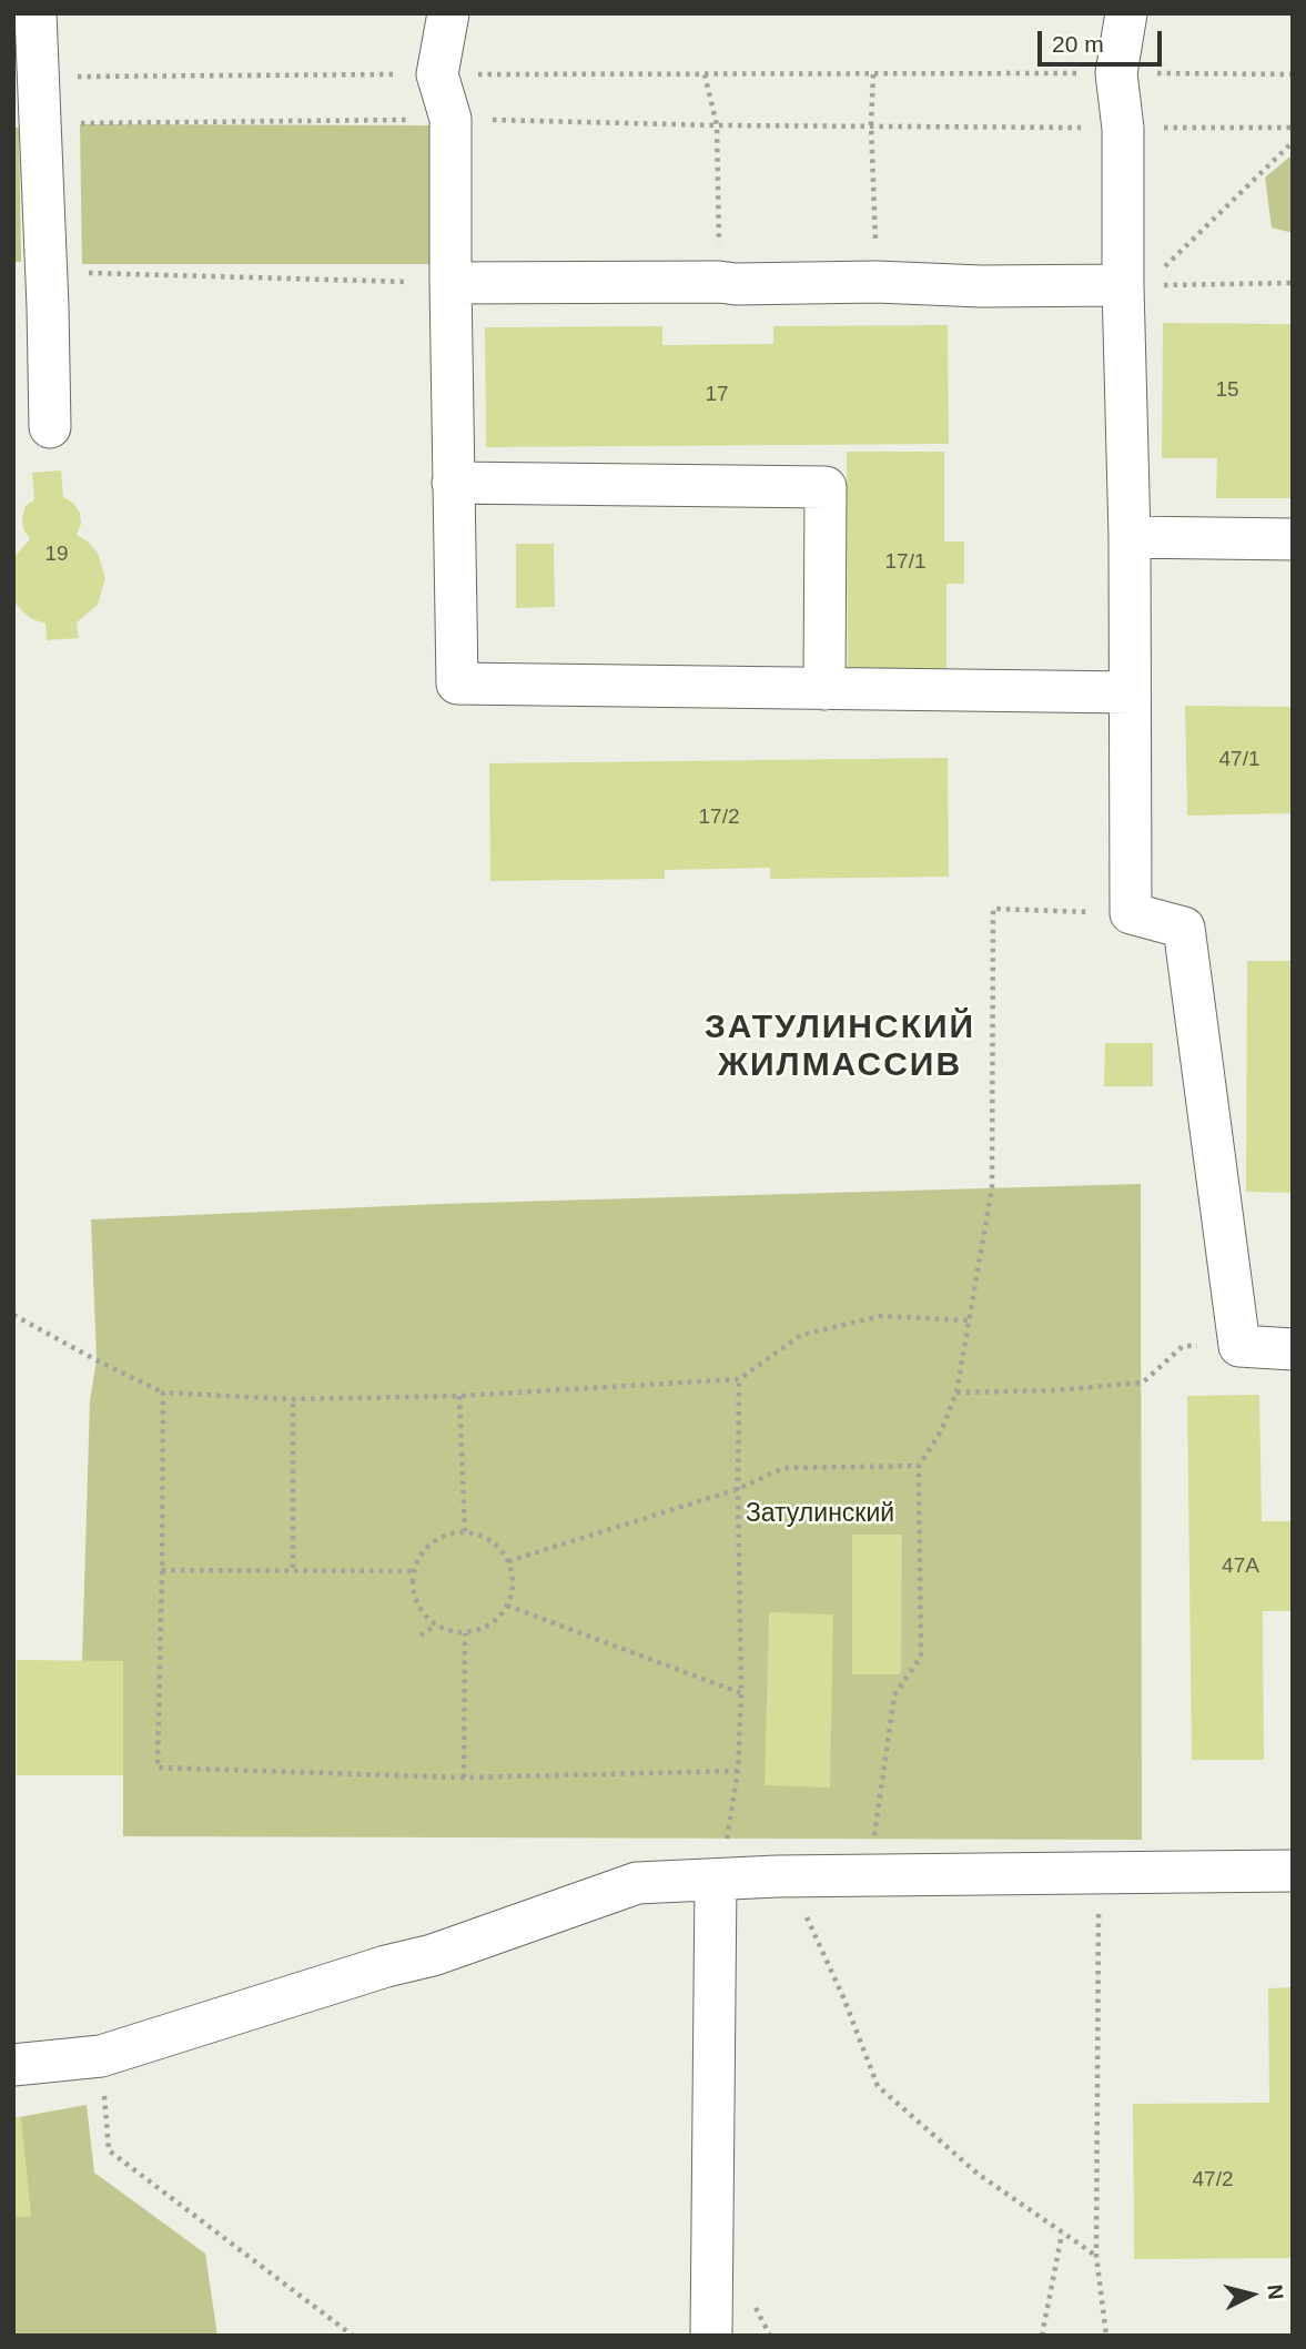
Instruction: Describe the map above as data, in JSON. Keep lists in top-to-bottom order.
{
  "districts": ["ЗАТУЛИНСКИЙ ЖИЛМАССИВ"],
  "parks": ["Затулинский"],
  "house_numbers": [
    "15",
    "17",
    "19",
    "17/1",
    "47/1",
    "17/2",
    "47А",
    "47/2"
  ],
  "scale_bar": "20 m",
  "north": "right"
}
